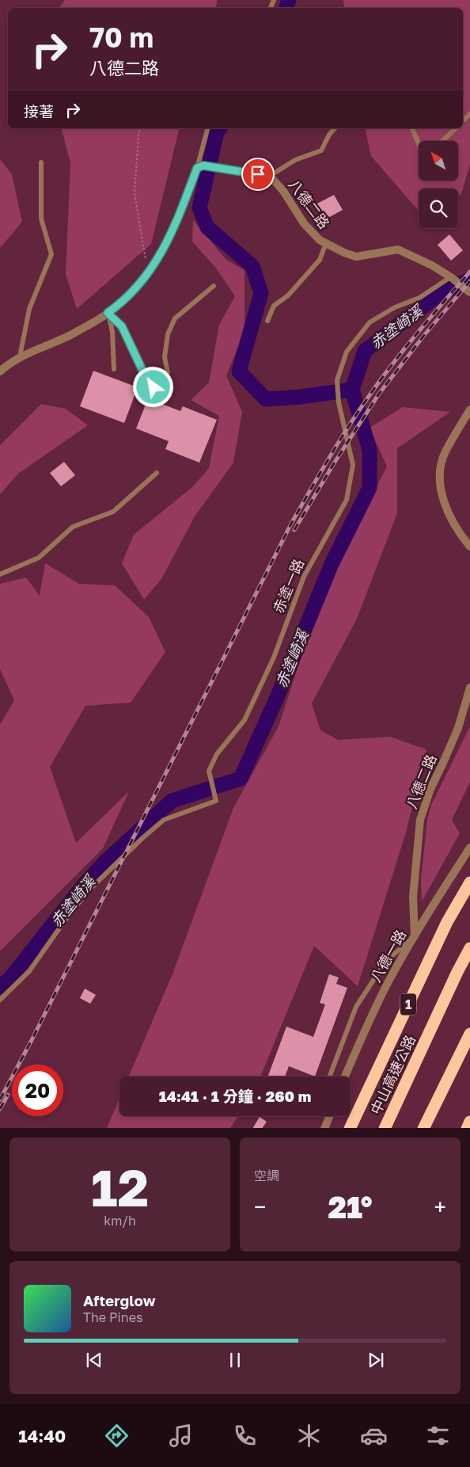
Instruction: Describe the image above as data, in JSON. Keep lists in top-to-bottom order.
{
  "streets": {
    "highway": ["1", "中山高速公路"],
    "street": ["八德二路", "八德一路"],
    "lane": ["赤塗一路"]
  },
  "crossings": [
    ["八德二路", "赤塗一路"],
    ["八德二路", "八德一路"]
  ],
  "water": ["赤塗崎溪"],
  "north": "top left",
  "page": {
    "turn": ["70 m", "八德二路"],
    "then": "接著",
    "limit": "20",
    "trip": "14:41 · 1 分鐘 · 260 m",
    "tile": [
      ["12", "km/h"],
      "空調"
    ],
    "heat": ["−", "21°", "+"],
    "song": ["Afterglow", "The Pines"],
    "tabs": "14:40"
  }
}
